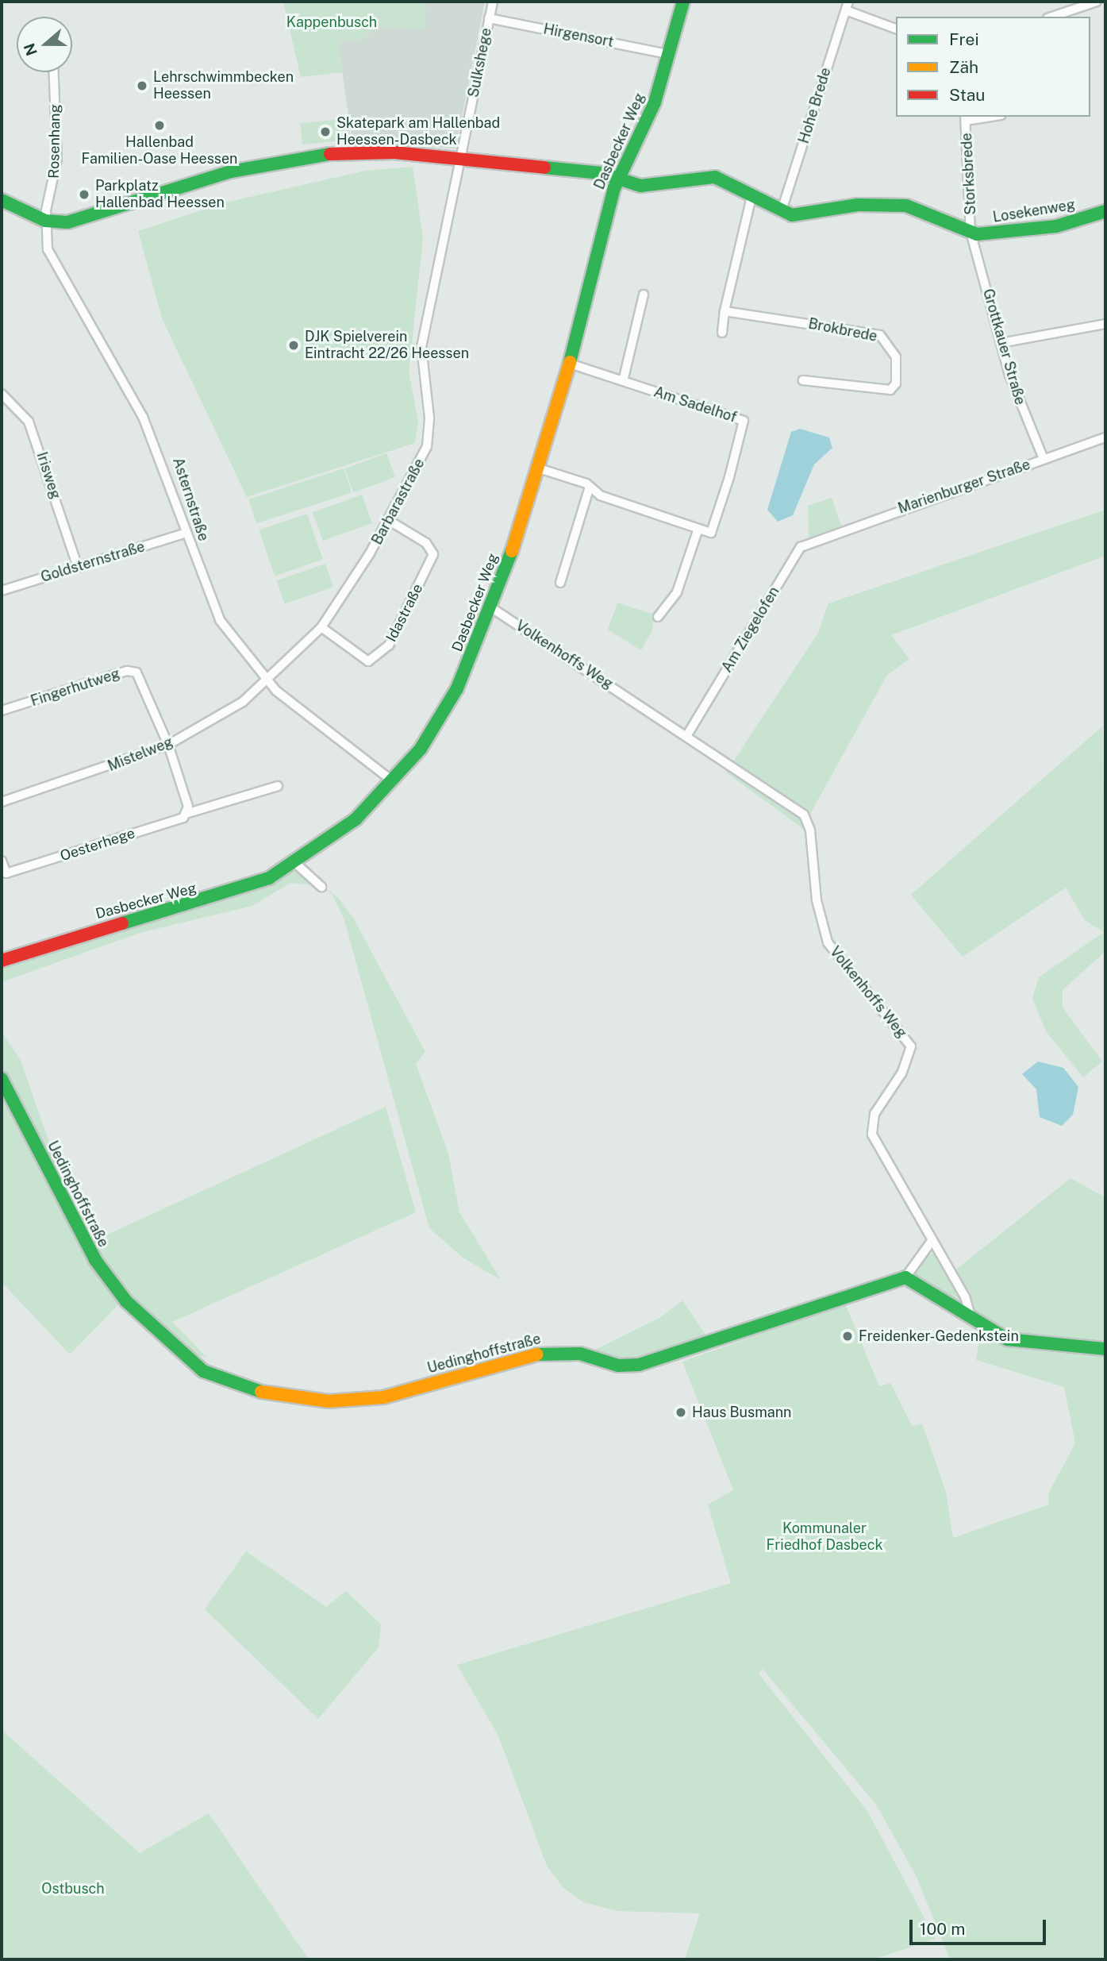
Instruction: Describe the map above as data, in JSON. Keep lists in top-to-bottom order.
{
  "streets": {
    "street": [
      "Hirgensort",
      "Sulkshege",
      "Hohe Brede",
      "Rosenhang",
      "Dasbecker Weg",
      "Storksbrede",
      "Losekenweg",
      "Brokbrede",
      "Grottkauer Straße",
      "Am Sadelhof",
      "Irisweg",
      "Marienburger Straße",
      "Asternstraße",
      "Barbarastraße",
      "Goldsternstraße",
      "Idastraße",
      "Am Ziegelofen",
      "Volkenhoffs Weg",
      "Fingerhutweg",
      "Mistelweg",
      "Oesterhege",
      "Uedinghoffstraße"
    ]
  },
  "crossings": [
    ["Hirgensort", "Sulkshege"],
    ["Hirgensort", "Dasbecker Weg"],
    ["Sulkshege", "Losekenweg"],
    ["Sulkshege", "Barbarastraße"],
    ["Hohe Brede", "Losekenweg"],
    ["Rosenhang", "Losekenweg"],
    ["Rosenhang", "Asternstraße"],
    ["Dasbecker Weg", "Losekenweg"],
    ["Dasbecker Weg", "Am Sadelhof"],
    ["Dasbecker Weg", "Asternstraße"],
    ["Dasbecker Weg", "Volkenhoffs Weg"],
    ["Storksbrede", "Losekenweg"],
    ["Storksbrede", "Grottkauer Straße"],
    ["Losekenweg", "Grottkauer Straße"],
    ["Losekenweg", "Asternstraße"],
    ["Losekenweg", "Barbarastraße"],
    ["Grottkauer Straße", "Marienburger Straße"],
    ["Irisweg", "Goldsternstraße"],
    ["Marienburger Straße", "Am Ziegelofen"],
    ["Asternstraße", "Barbarastraße"],
    ["Asternstraße", "Goldsternstraße"],
    ["Asternstraße", "Mistelweg"],
    ["Barbarastraße", "Idastraße"],
    ["Barbarastraße", "Mistelweg"],
    ["Am Ziegelofen", "Volkenhoffs Weg"],
    ["Fingerhutweg", "Mistelweg"]
  ],
  "parks": ["Kappenbusch", "Kommunaler Friedhof Dasbeck", "Ostbusch"],
  "places": [
    "Lehrschwimmbecken Heessen",
    "Hallenbad Familien-Oase Heessen",
    "Skatepark am Hallenbad Heessen-Dasbeck",
    "Parkplatz Hallenbad Heessen",
    "DJK Spielverein Eintracht 22/26 Heessen",
    "Freidenker-Gedenkstein",
    "Haus Busmann"
  ],
  "legend": ["Frei", "Zäh", "Stau"],
  "scale_bar": "100 m",
  "north": "left"
}
